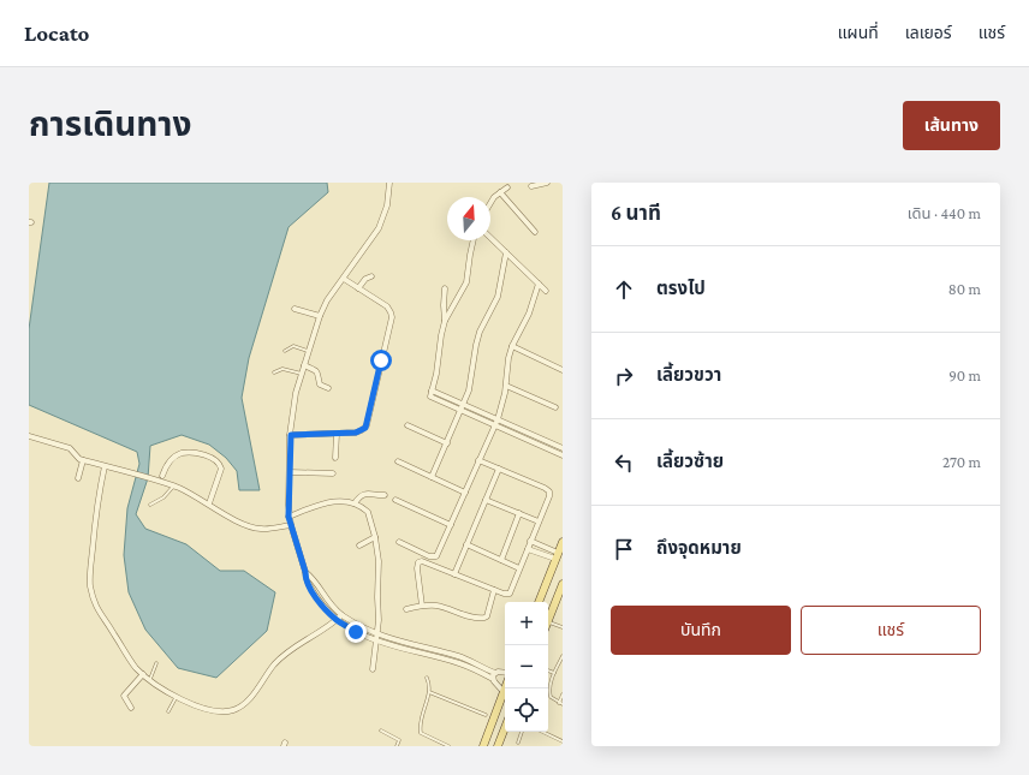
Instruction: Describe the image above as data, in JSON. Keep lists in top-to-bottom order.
{
  "north": "top",
  "page": {
    "header": "Locato",
    "nav": ["แผนที่", "เลเยอร์", "แชร์"],
    "title": "การเดินทาง",
    "buttons": [
      "เส้นทาง",
      ["บันทึก", "แชร์"]
    ],
    "heading": ["6 นาที", "เดิน · 440 m"],
    "list": [
      ["ตรงไป", "80 m"],
      ["เลี้ยวขวา", "90 m"],
      ["เลี้ยวซ้าย", "270 m"],
      "ถึงจุดหมาย"
    ],
    "map_buttons": ["+", "−"]
  }
}
